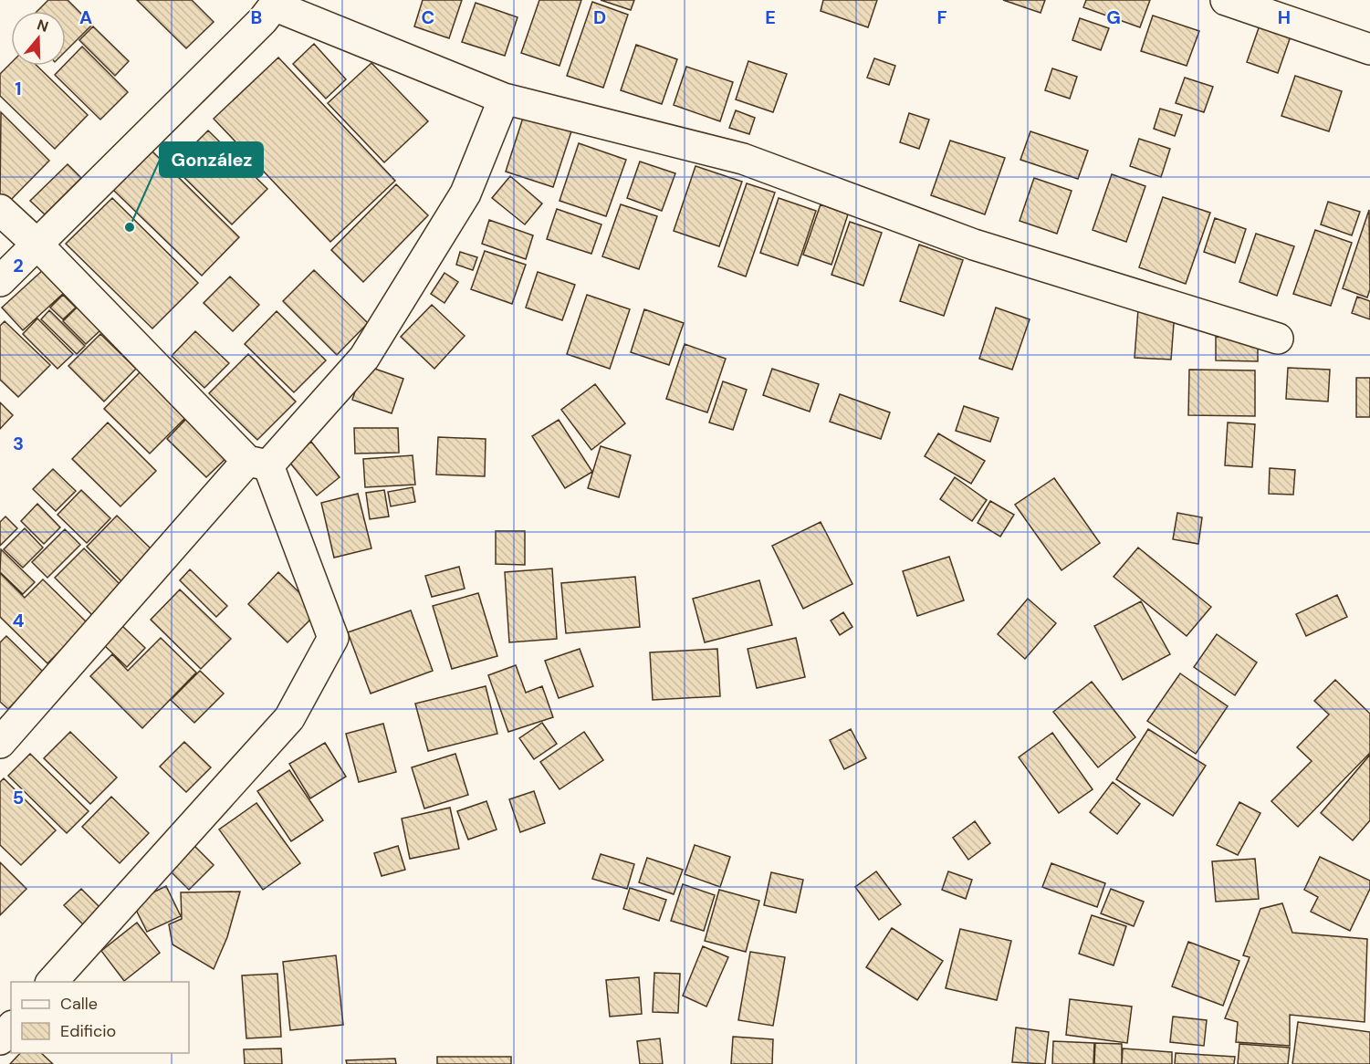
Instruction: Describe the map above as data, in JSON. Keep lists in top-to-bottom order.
{
  "places": ["González"],
  "legend": ["Calle", "Edificio"],
  "north": "top",
  "grid": {
    "columns": [
      "A",
      "B",
      "C",
      "D",
      "E",
      "F",
      "G",
      "H"
    ],
    "rows": [
      "1",
      "2",
      "3",
      "4",
      "5"
    ]
  }
}
